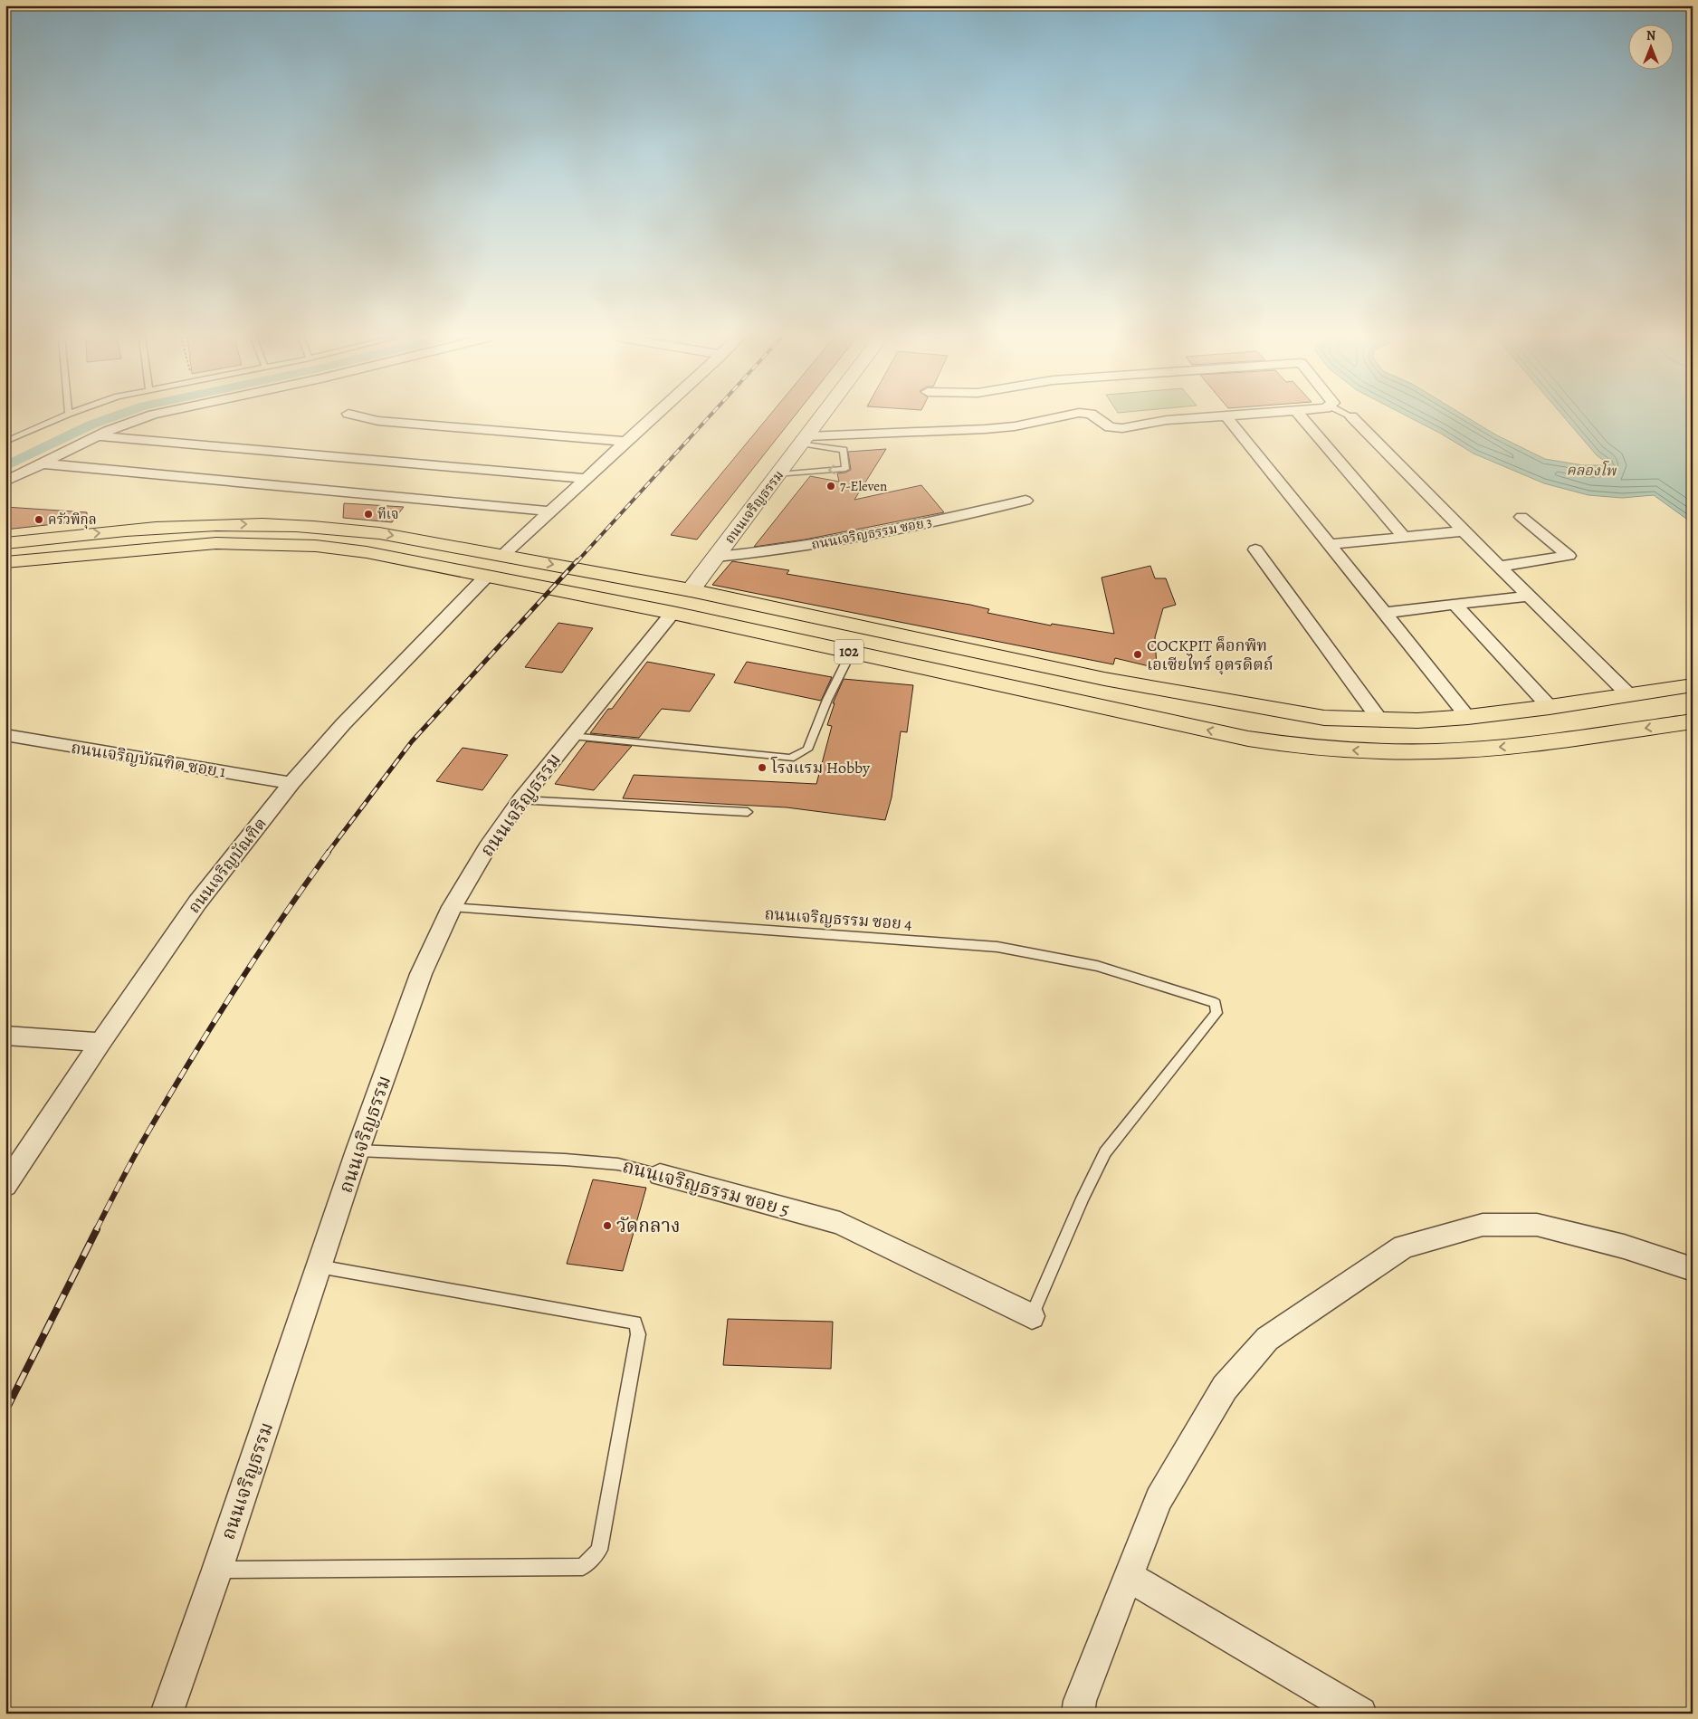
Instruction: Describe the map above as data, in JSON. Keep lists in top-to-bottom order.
{
  "streets": {
    "main road": ["102"],
    "street": [
      "ถนนเจริญธรรม",
      "ถนนเจริญธรรม ซอย 3",
      "ถนนเจริญบัณฑิต ซอย 1",
      "ถนนเจริญบัณฑิต",
      "ถนนเจริญธรรม ซอย 5"
    ],
    "lane": ["ถนนเจริญธรรม ซอย 4"]
  },
  "crossings": [
    ["ถนนเจริญธรรม", "ถนนเจริญธรรม ซอย 3"],
    ["ถนนเจริญธรรม", "102"],
    ["ถนนเจริญธรรม", "ถนนเจริญธรรม ซอย 4"],
    ["ถนนเจริญธรรม", "ถนนเจริญธรรม ซอย 5"],
    ["102", "ถนนเจริญบัณฑิต"],
    ["ถนนเจริญบัณฑิต ซอย 1", "ถนนเจริญบัณฑิต"],
    ["ถนนเจริญธรรม ซอย 4", "ถนนเจริญธรรม ซอย 5"]
  ],
  "water": ["คลองโพ"],
  "places": [
    "7-Eleven",
    "ทีเจ",
    "ครัวพิกุล",
    "COCKPIT ค็อกพิท เอเซียไทร์ อุตรดิตถ์",
    "โรงแรม Hobby",
    "วัดกลาง"
  ],
  "north": "top"
}
